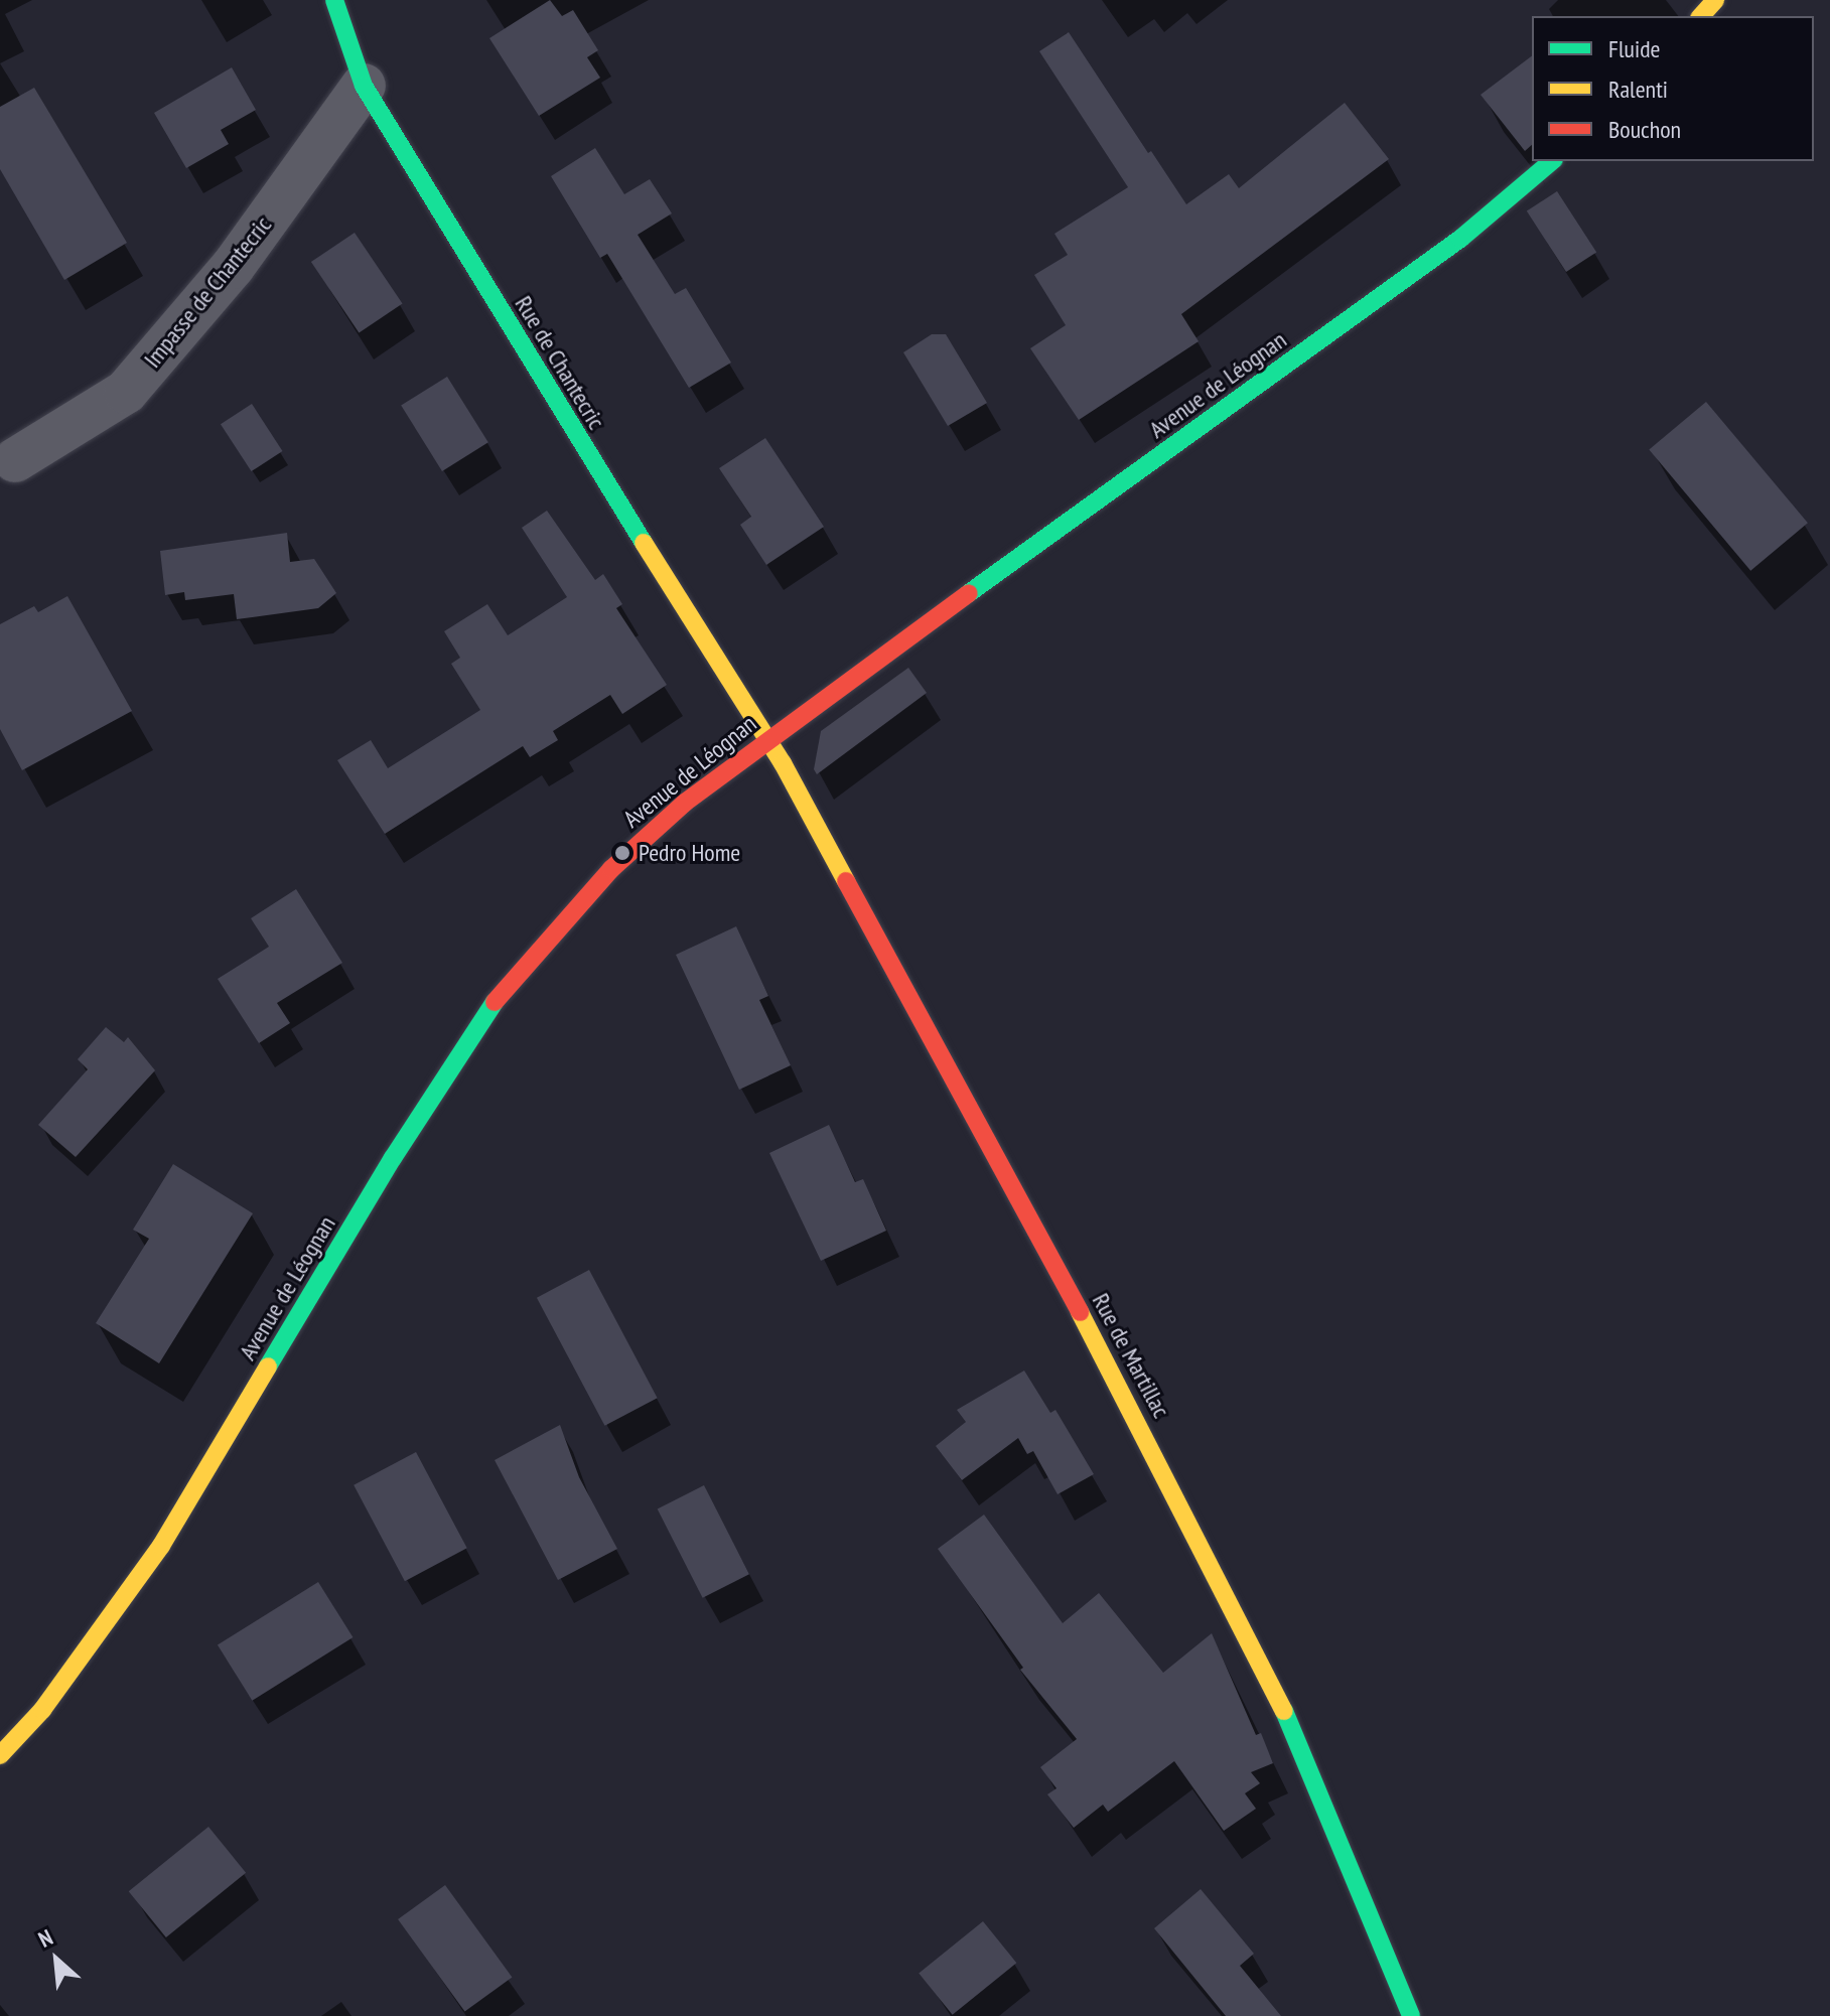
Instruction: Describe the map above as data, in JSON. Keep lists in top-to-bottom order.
{
  "streets": {
    "street": [
      "Impasse de Chantecric",
      "Rue de Chantecric",
      "Avenue de Léognan",
      "Rue de Martillac"
    ]
  },
  "crossings": [
    ["Impasse de Chantecric", "Rue de Chantecric"],
    ["Rue de Chantecric", "Avenue de Léognan"],
    ["Rue de Chantecric", "Rue de Martillac"],
    ["Avenue de Léognan", "Rue de Martillac"]
  ],
  "places": ["Pedro Home"],
  "legend": ["Fluide", "Ralenti", "Bouchon"],
  "north": "top left"
}
